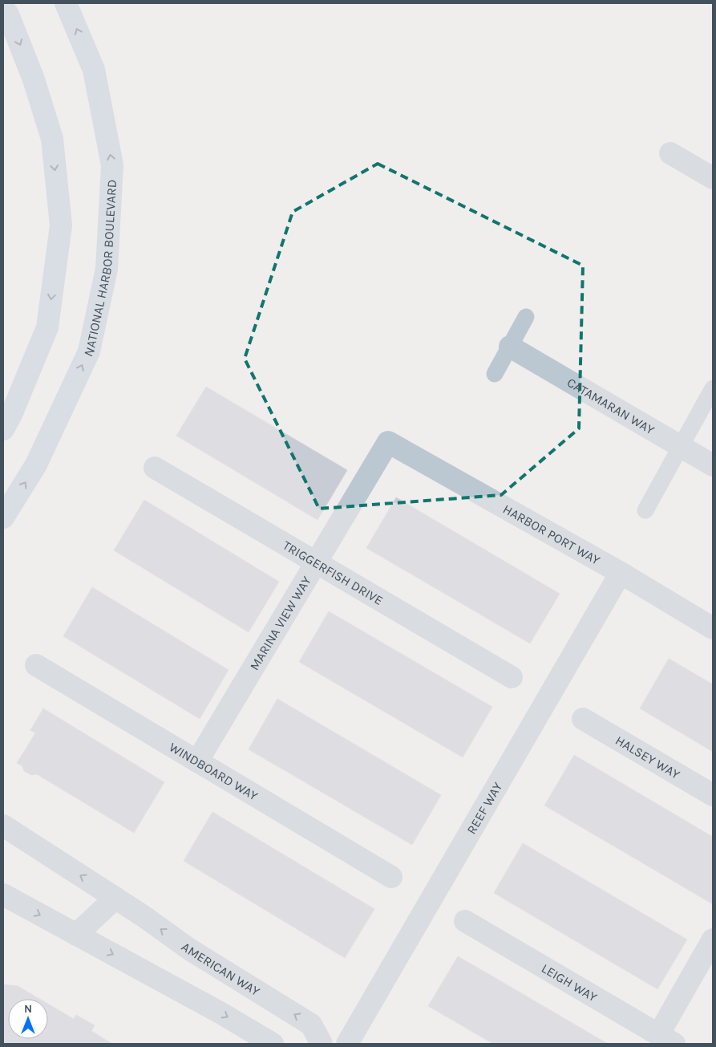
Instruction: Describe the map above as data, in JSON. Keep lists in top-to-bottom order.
{
  "streets": {
    "main road": ["NATIONAL HARBOR BOULEVARD"],
    "street": [
      "CATAMARAN WAY",
      "HARBOR PORT WAY",
      "TRIGGERFISH DRIVE",
      "MARINA VIEW WAY",
      "HALSEY WAY",
      "WINDBOARD WAY",
      "REEF WAY",
      "AMERICAN WAY",
      "LEIGH WAY"
    ]
  },
  "crossings": [
    ["HARBOR PORT WAY", "MARINA VIEW WAY"],
    ["HARBOR PORT WAY", "REEF WAY"],
    ["TRIGGERFISH DRIVE", "MARINA VIEW WAY"],
    ["MARINA VIEW WAY", "WINDBOARD WAY"]
  ],
  "north": "top"
}
